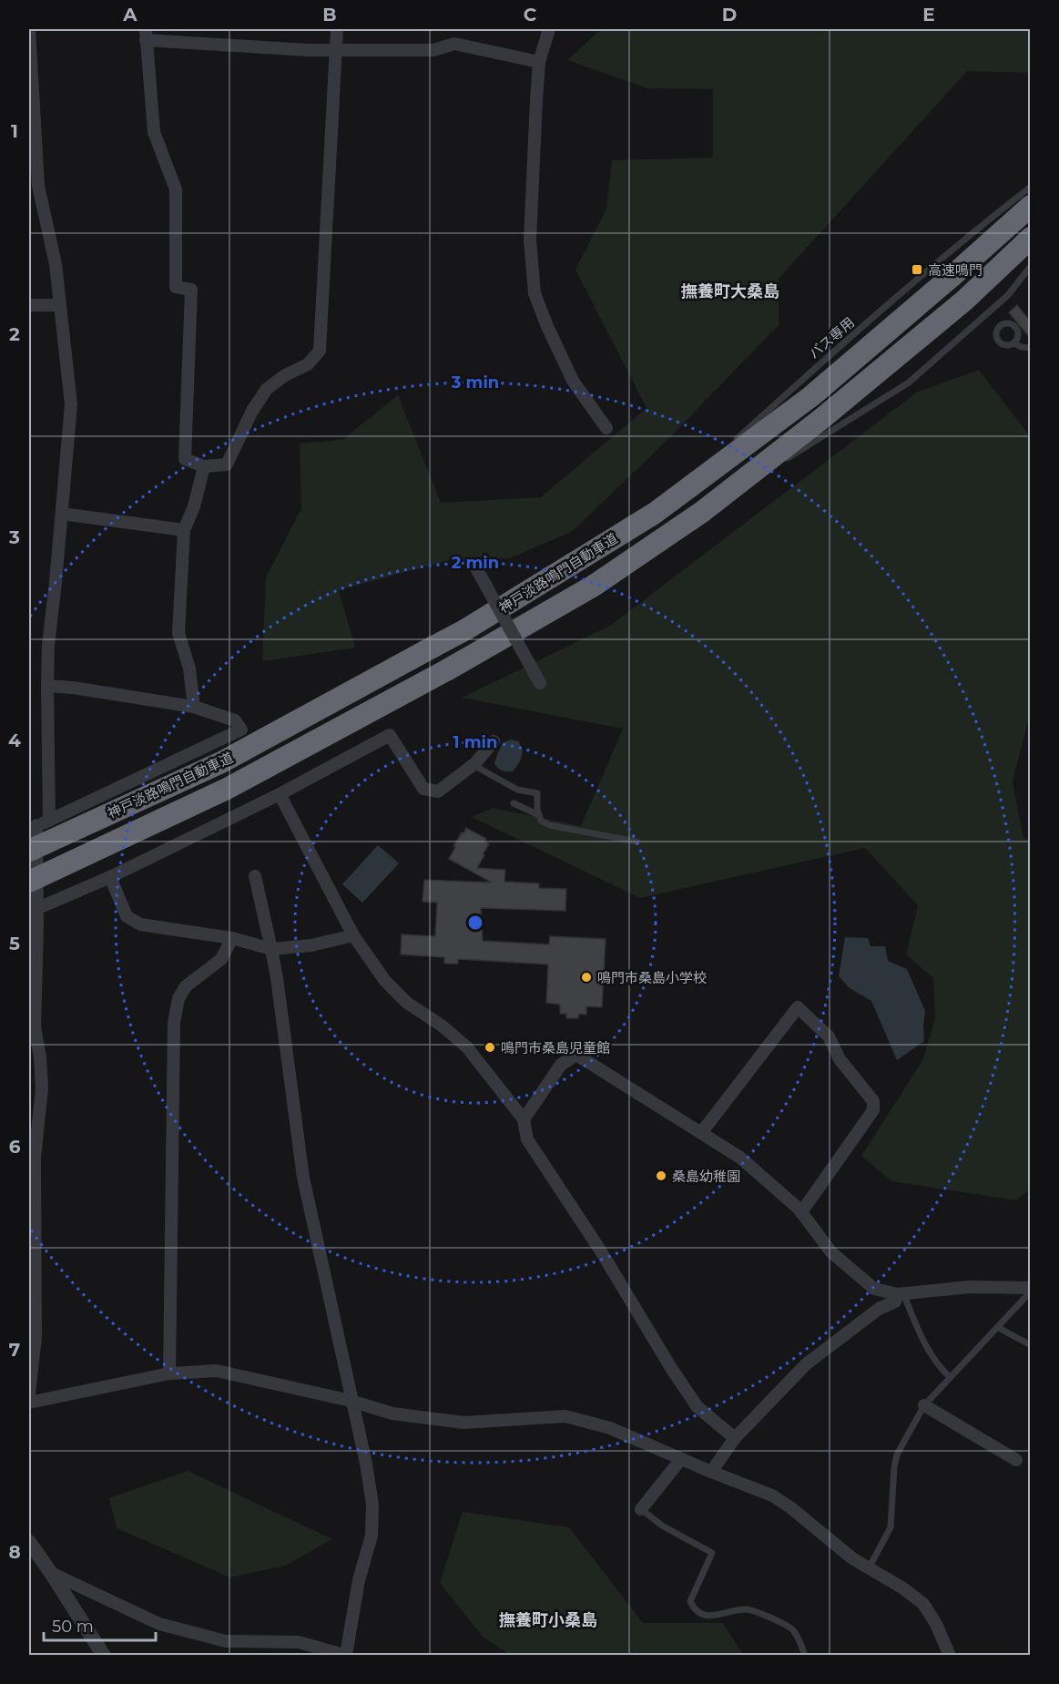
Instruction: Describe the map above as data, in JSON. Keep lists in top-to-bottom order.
{
  "streets": {
    "highway": ["神戸淡路鳴門自動車道"],
    "lane": ["バス専用"]
  },
  "districts": ["撫養町大桑島", "撫養町小桑島"],
  "places": {
    "transit": ["高速鳴門"],
    "other": ["鳴門市桑島小学校", "鳴門市桑島児童館", "桑島幼稚園"]
  },
  "scale_bar": "50 m",
  "grid": {
    "columns": [
      "A",
      "B",
      "C",
      "D",
      "E"
    ],
    "rows": [
      "1",
      "2",
      "3",
      "4",
      "5",
      "6",
      "7",
      "8"
    ]
  },
  "rings": ["3 min", "2 min", "1 min"]
}
